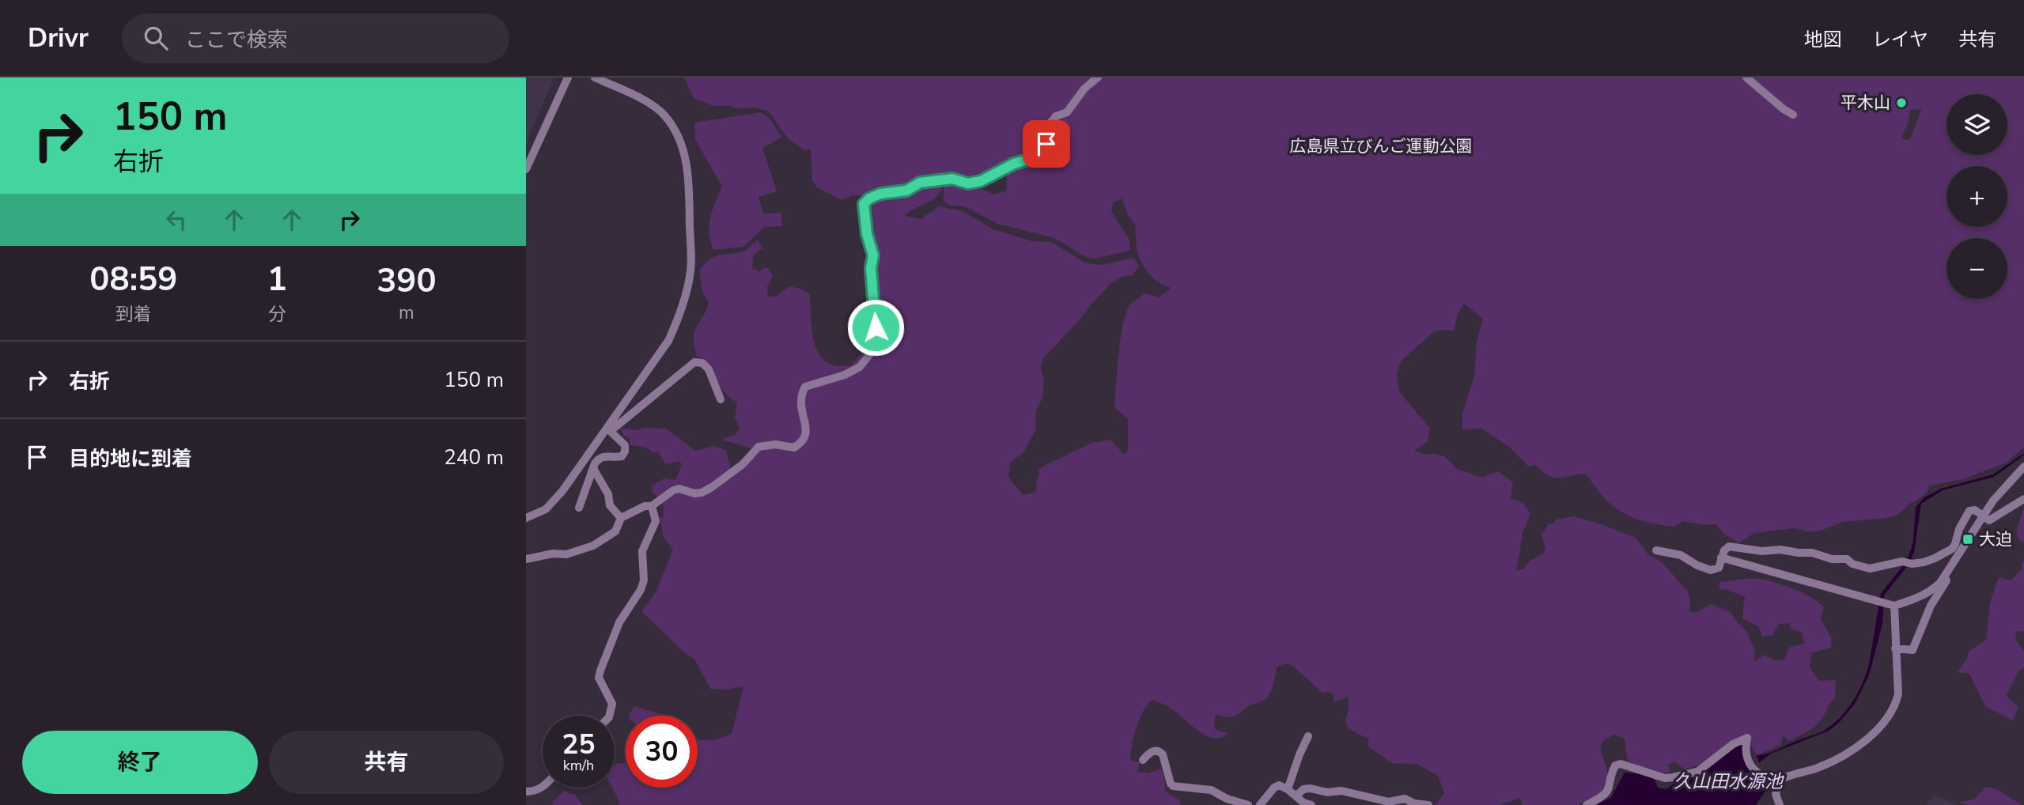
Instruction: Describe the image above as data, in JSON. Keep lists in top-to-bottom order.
{
  "water": ["久山田水源池"],
  "parks": ["広島県立びんご運動公園"],
  "places": {
    "other": ["平木山"],
    "transit": ["大迫"]
  },
  "page": {
    "header": "Drivr",
    "search": "ここで検索",
    "nav": ["地図", "レイヤ", "共有"],
    "turn": ["150 m", "右折"],
    "map_buttons": ["+", "−"],
    "eta": [
      "08:59",
      "到着",
      "1",
      "分",
      "390",
      "m"
    ],
    "list": [
      {
        "name": "右折",
        "value": "150 m"
      },
      {
        "name": "目的地に到着",
        "value": "240 m"
      }
    ],
    "speed": "25 km/h",
    "limit": "30",
    "buttons": ["終了", "共有"]
  }
}
